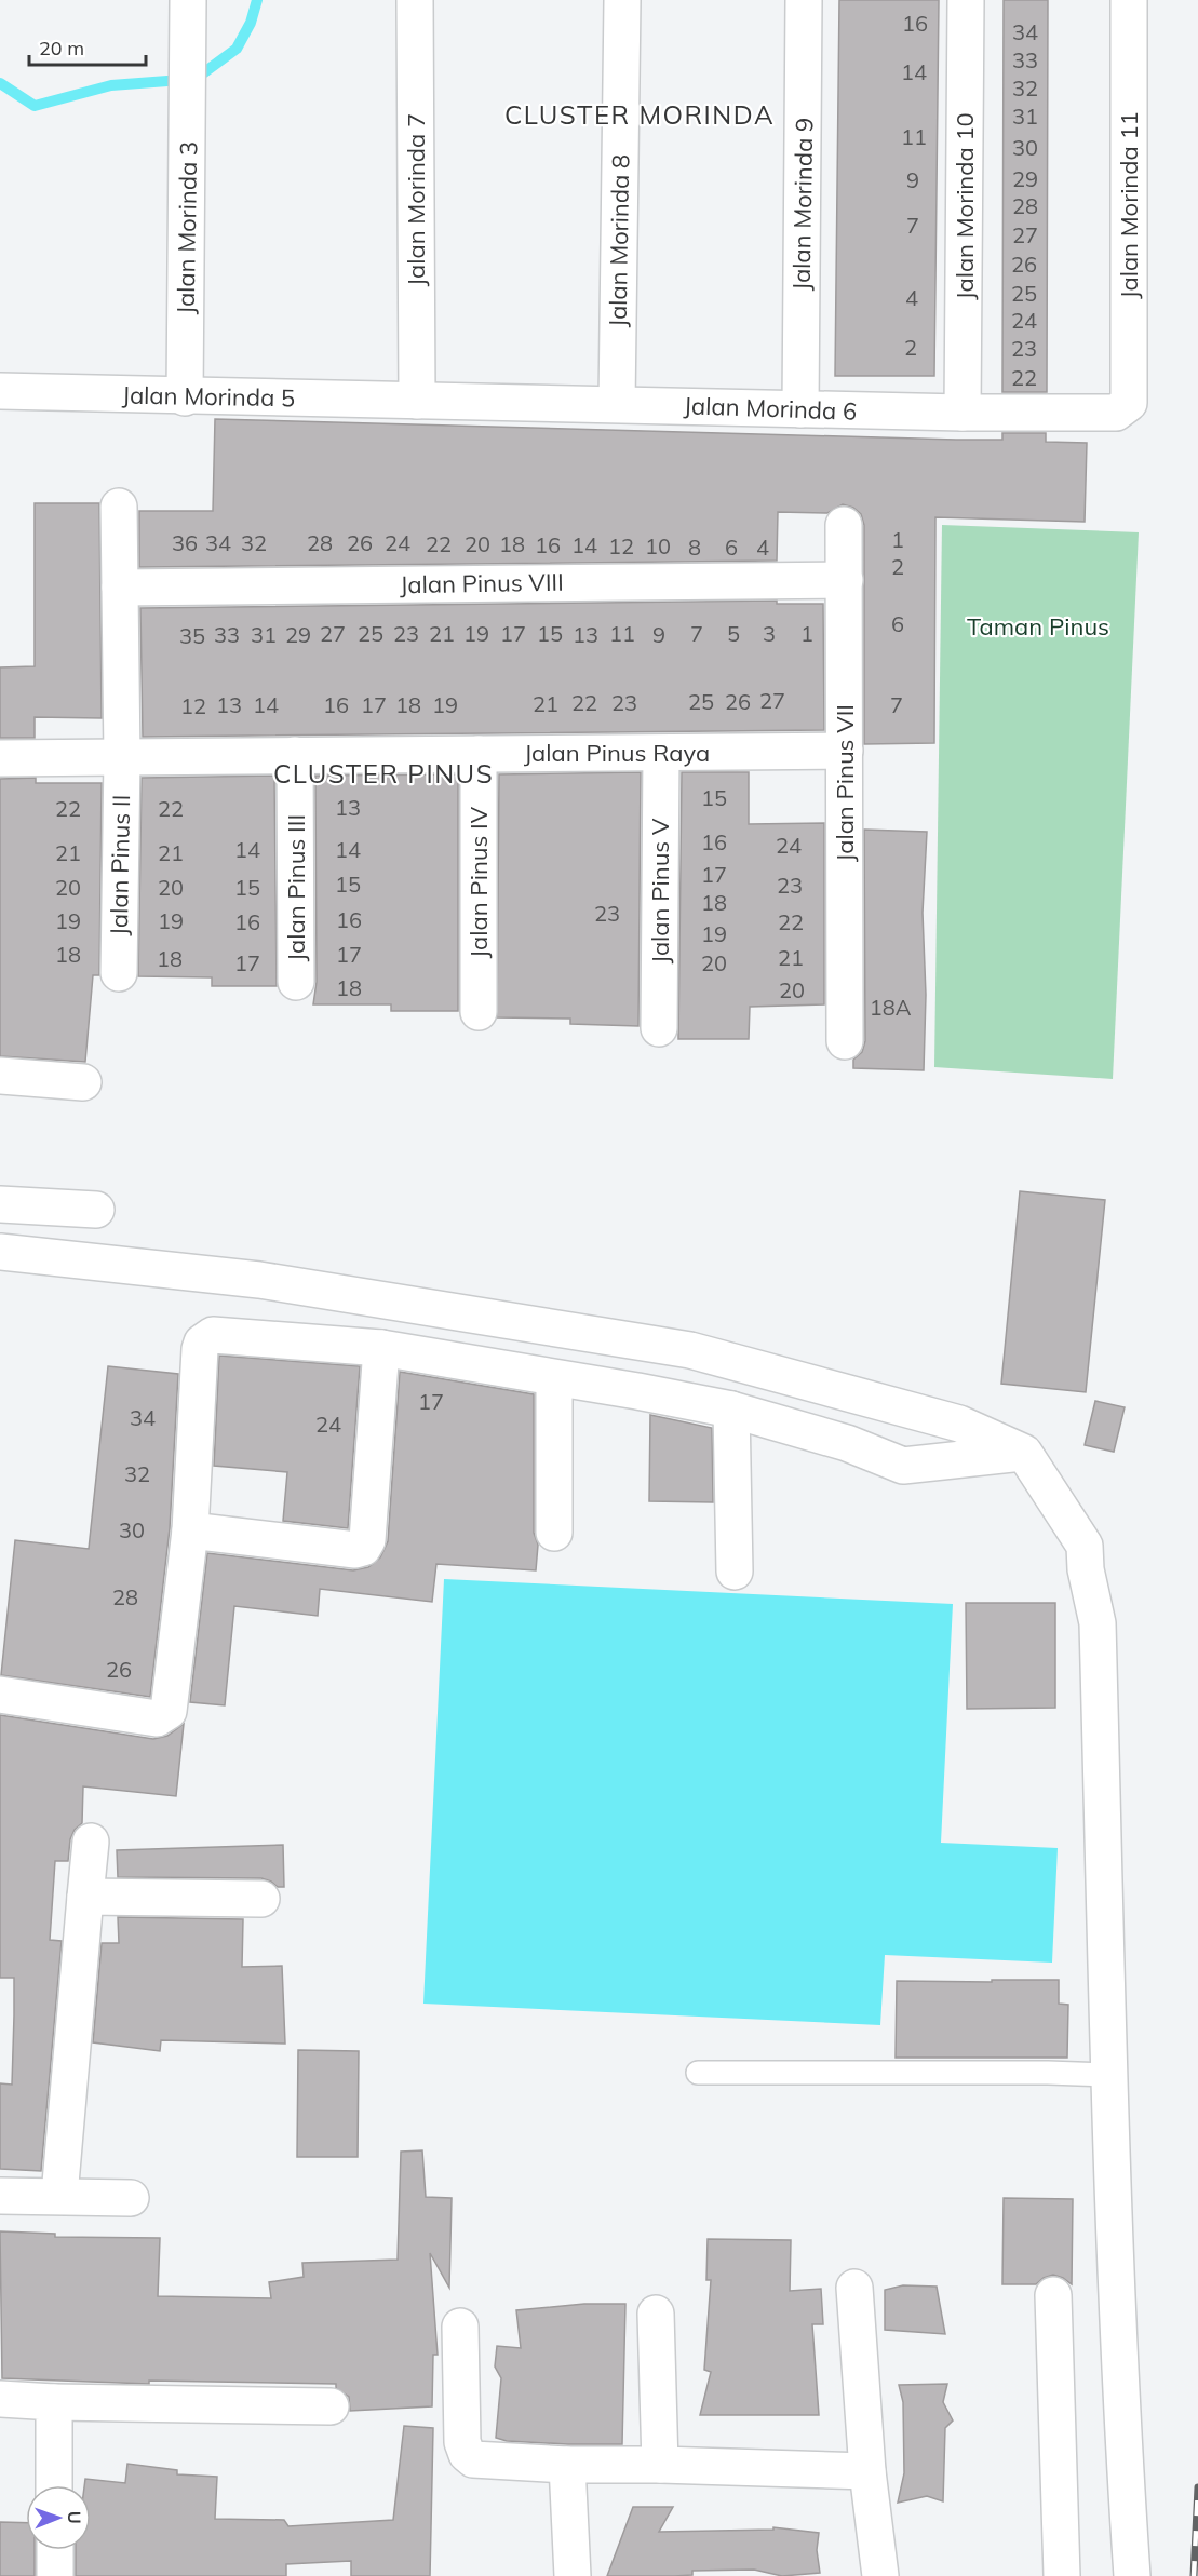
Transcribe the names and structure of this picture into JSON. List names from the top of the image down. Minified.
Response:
{"streets":{"street":["Jalan Morinda 7","Jalan Morinda 9","Jalan Morinda 11","Jalan Morinda 10","Jalan Morinda 3","Jalan Morinda 8","Jalan Morinda 5","Jalan Morinda 6","Jalan Pinus VIII","Jalan Pinus Raya","Jalan Pinus VII","Jalan Pinus II","Jalan Pinus IV","Jalan Pinus III","Jalan Pinus V"]},"crossings":[["Jalan Morinda 7","Jalan Morinda 5"],["Jalan Morinda 7","Jalan Morinda 6"],["Jalan Morinda 9","Jalan Morinda 6"],["Jalan Morinda 11","Jalan Morinda 6"],["Jalan Morinda 10","Jalan Morinda 6"],["Jalan Morinda 3","Jalan Morinda 5"],["Jalan Morinda 8","Jalan Morinda 6"],["Jalan Morinda 5","Jalan Morinda 6"],["Jalan Pinus VIII","Jalan Pinus VII"],["Jalan Pinus Raya","Jalan Pinus VII"],["Jalan Pinus Raya","Jalan Pinus II"],["Jalan Pinus Raya","Jalan Pinus IV"],["Jalan Pinus Raya","Jalan Pinus III"],["Jalan Pinus Raya","Jalan Pinus V"]],"districts":["CLUSTER MORINDA","CLUSTER PINUS"],"parks":["Taman Pinus"],"house_numbers":["16","34","33","14","32","31","11","30","29","9","28","7","27","26","25","4","24","2","23","22","1","36","34","32","28","26","24","22","20","18","16","14","12","10","8","6","4","2","6","27","25","23","21","19","17","15","11","7","5","3","1","33","31","29","13","9","35","27","25","26","22","23","21","13","14","16","17","18","19","7","12","15","13","22","22","16","24","14","14","21","21","17","15","23","20","20","15","18","23","16","19","19","16","22","19","18","17","21","18","17","20","18","20","18A","17","34","24","32","30","28","26"],"scale_bar":"20 m","north":"right"}
